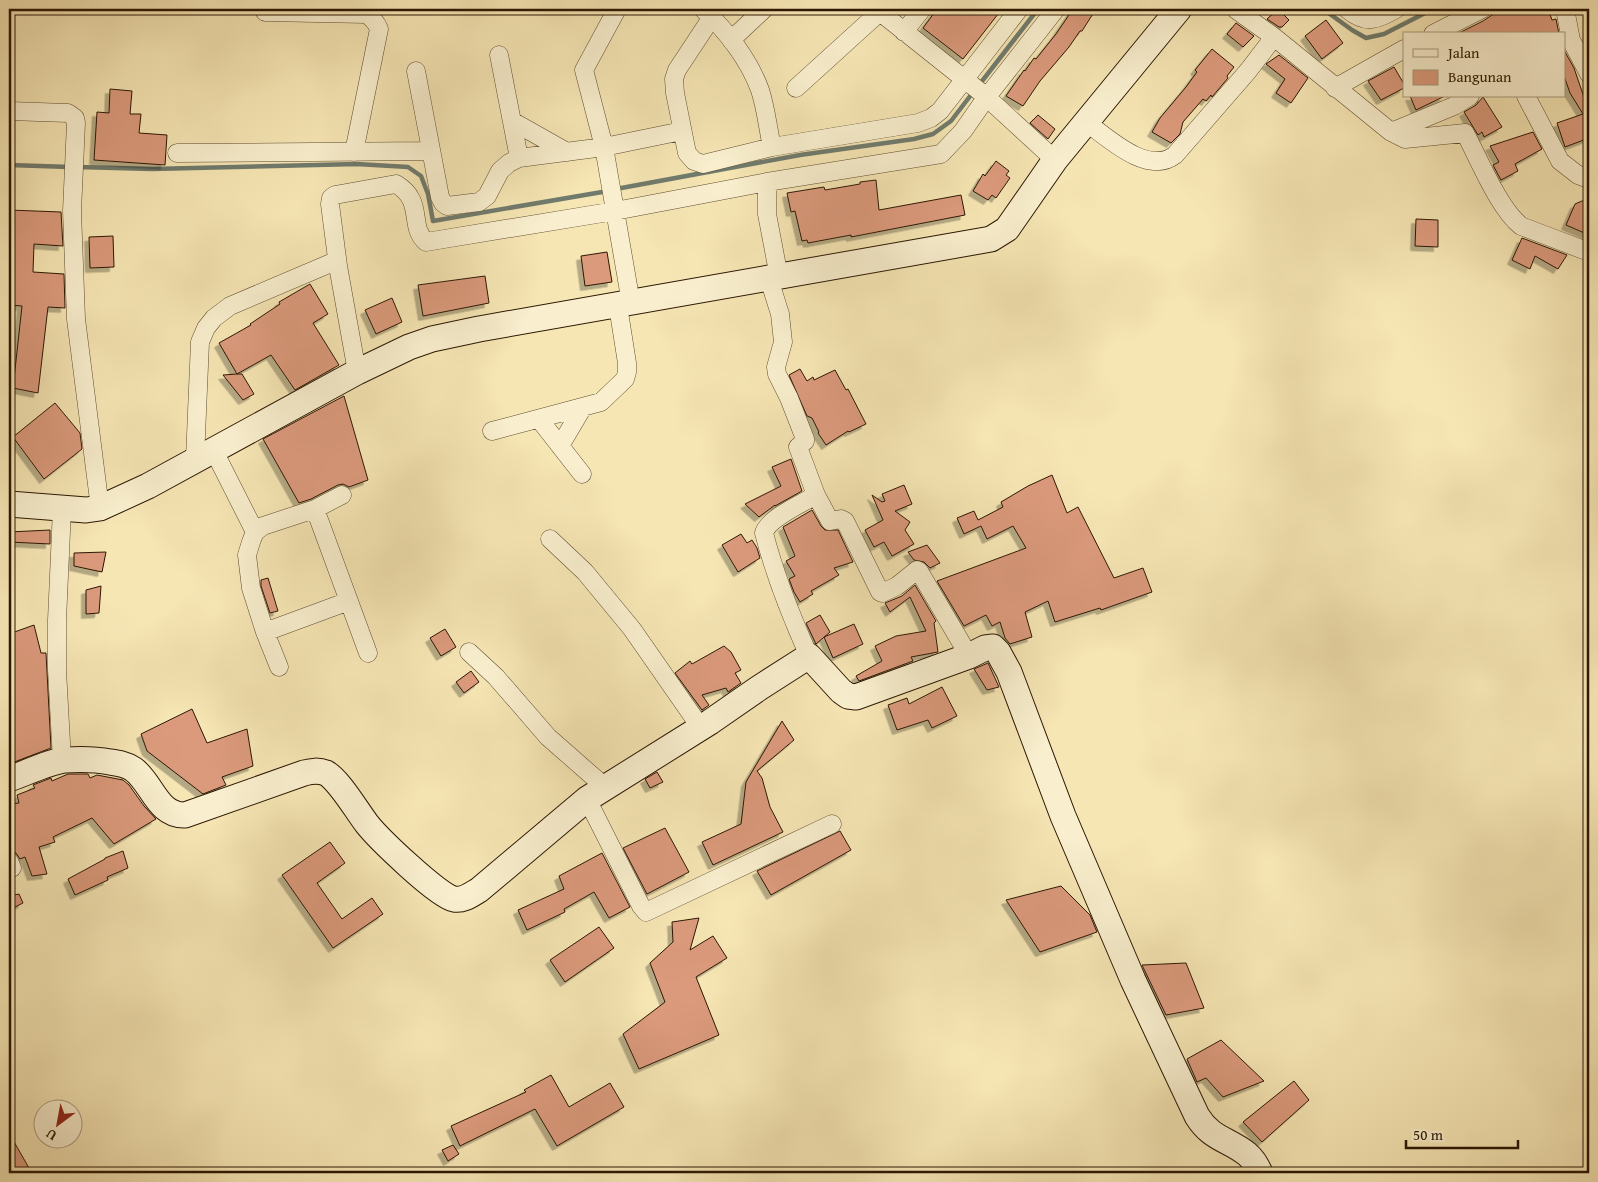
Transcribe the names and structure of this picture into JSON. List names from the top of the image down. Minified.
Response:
{"legend":["Jalan","Bangunan"],"scale_bar":"50 m","north":"bottom left"}
